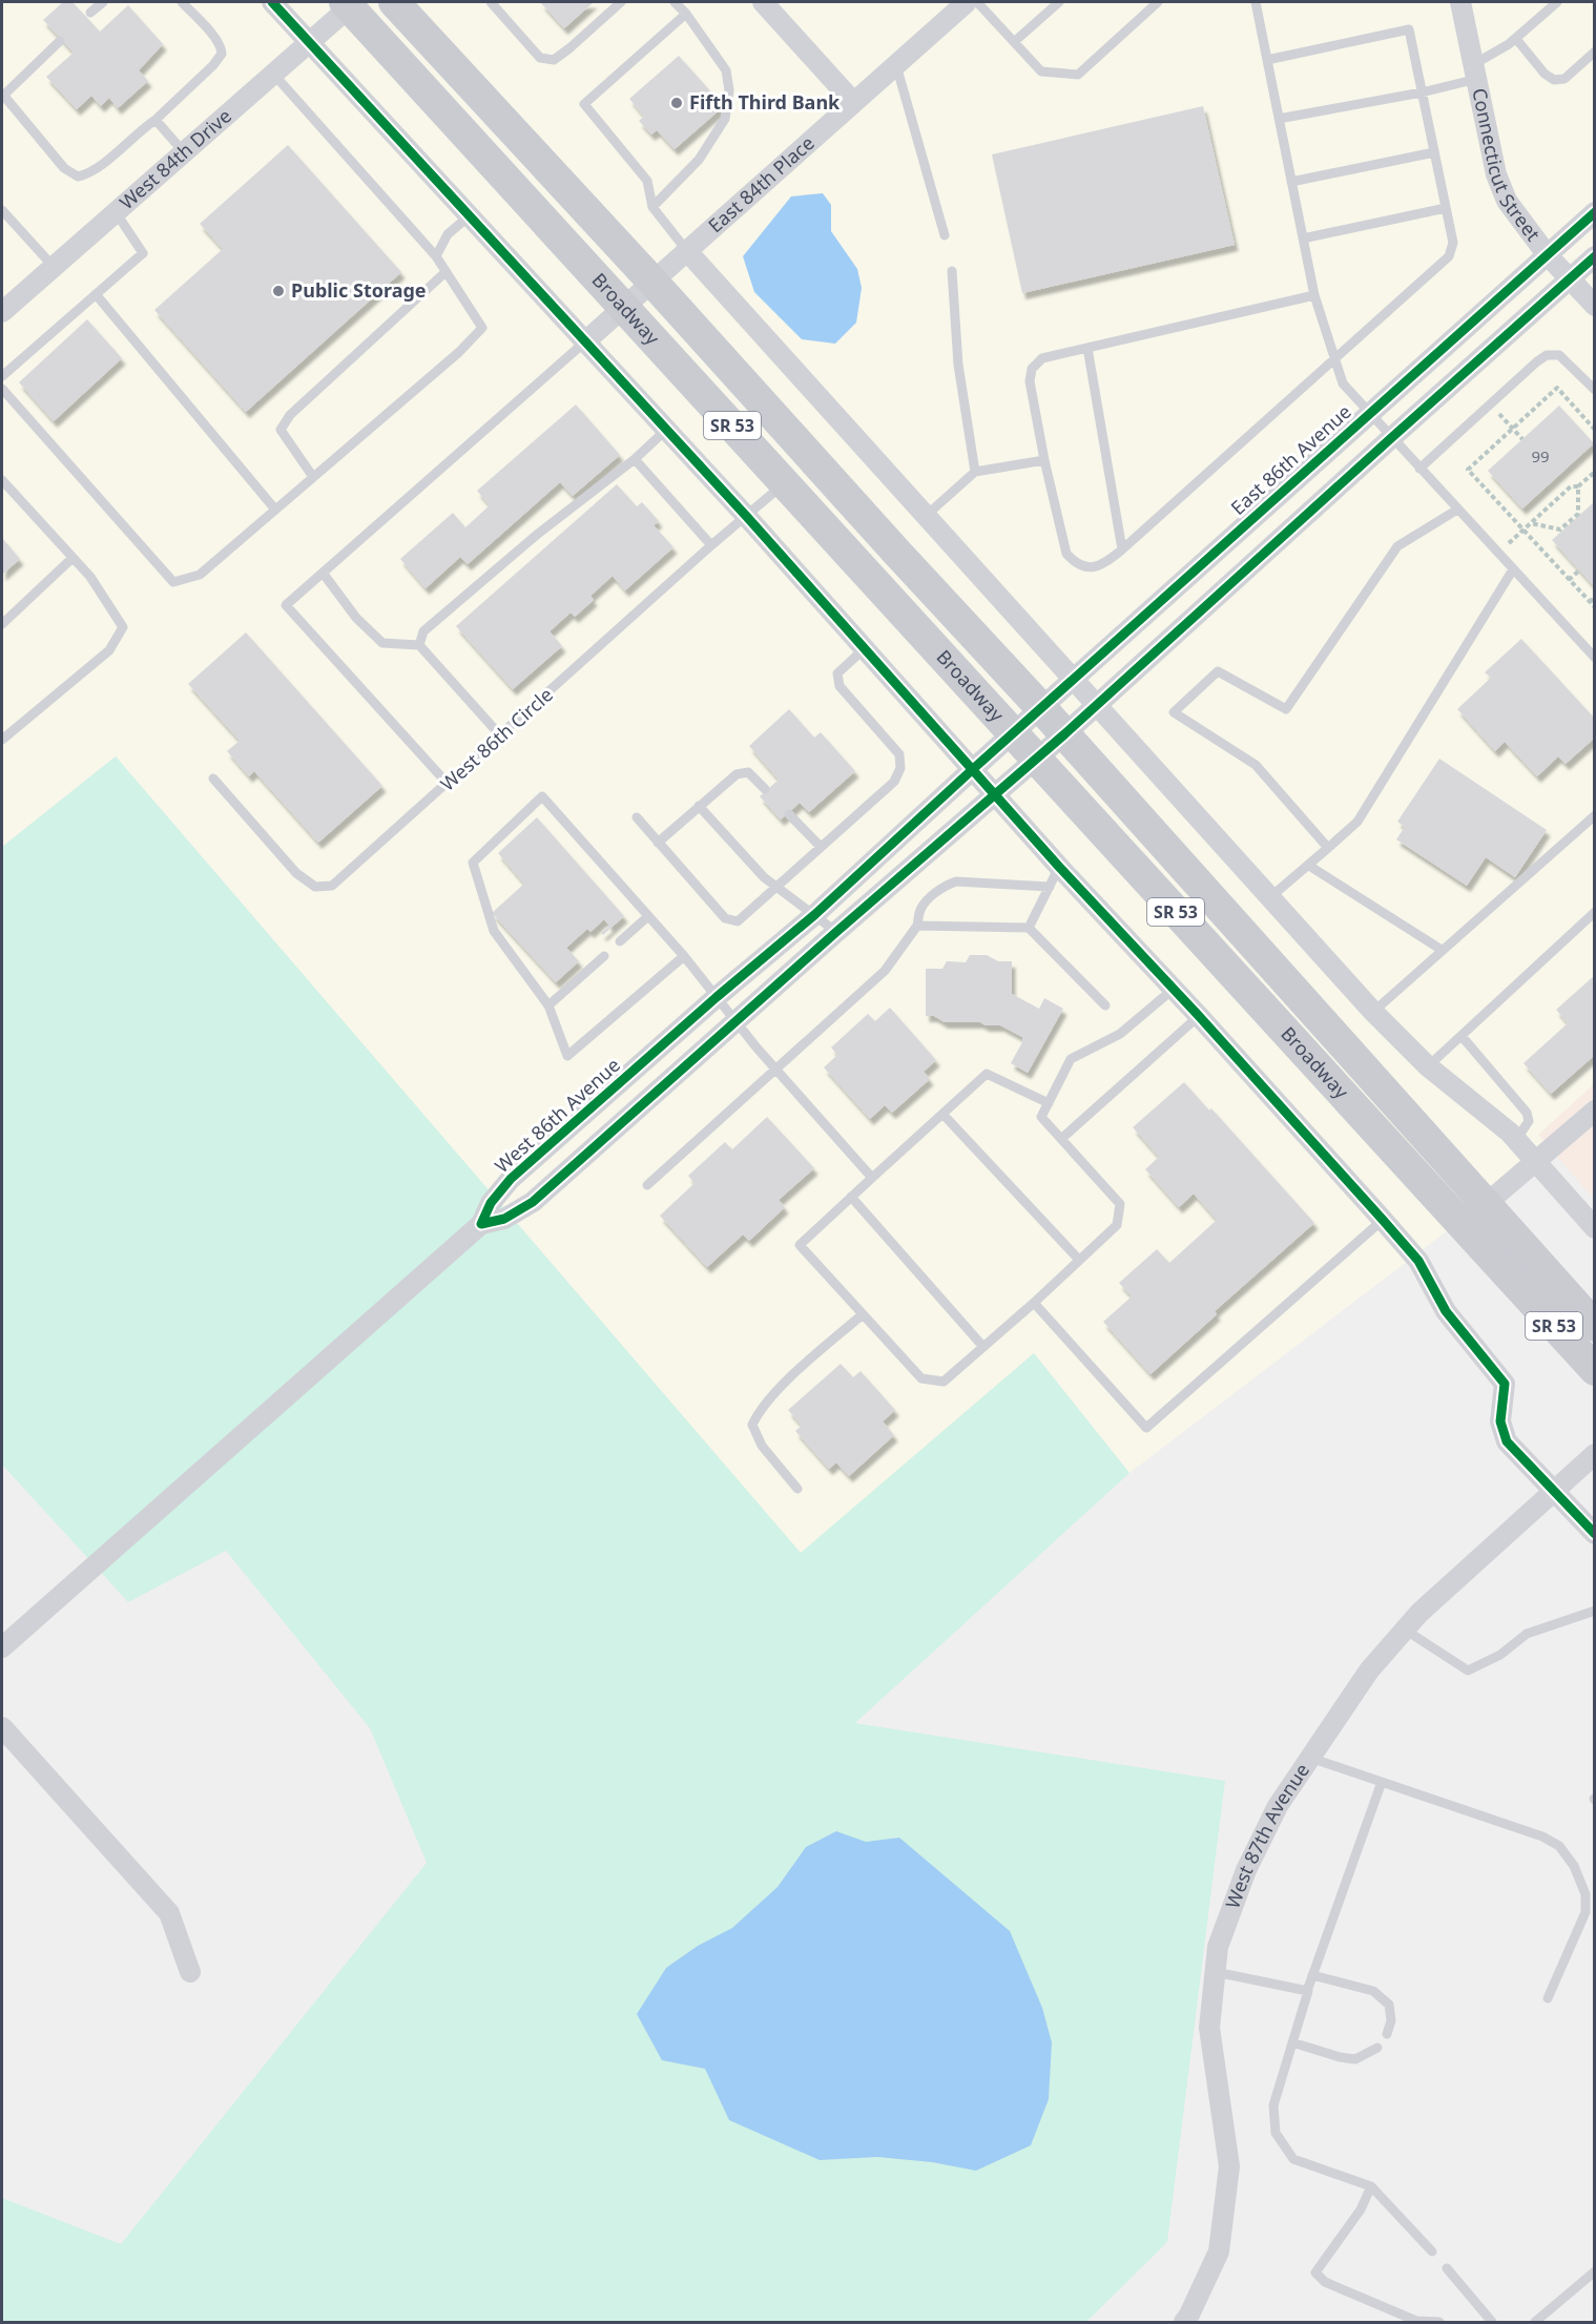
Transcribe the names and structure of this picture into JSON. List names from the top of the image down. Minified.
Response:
{"streets":{"main road":["Broadway","SR 53"],"street":["West 84th Drive","Connecticut Street","East 84th Place","East 86th Avenue","West 86th Avenue","West 87th Avenue"],"lane":["West 86th Circle"]},"crossings":[["West 84th Drive","Broadway"],["Connecticut Street","East 86th Avenue"],["East 84th Place","Broadway"],["Broadway","East 86th Avenue"],["Broadway","West 86th Circle"],["Broadway","West 86th Avenue"],["East 86th Avenue","West 86th Avenue"]],"places":["Fifth Third Bank","Public Storage"],"house_numbers":["99"]}
